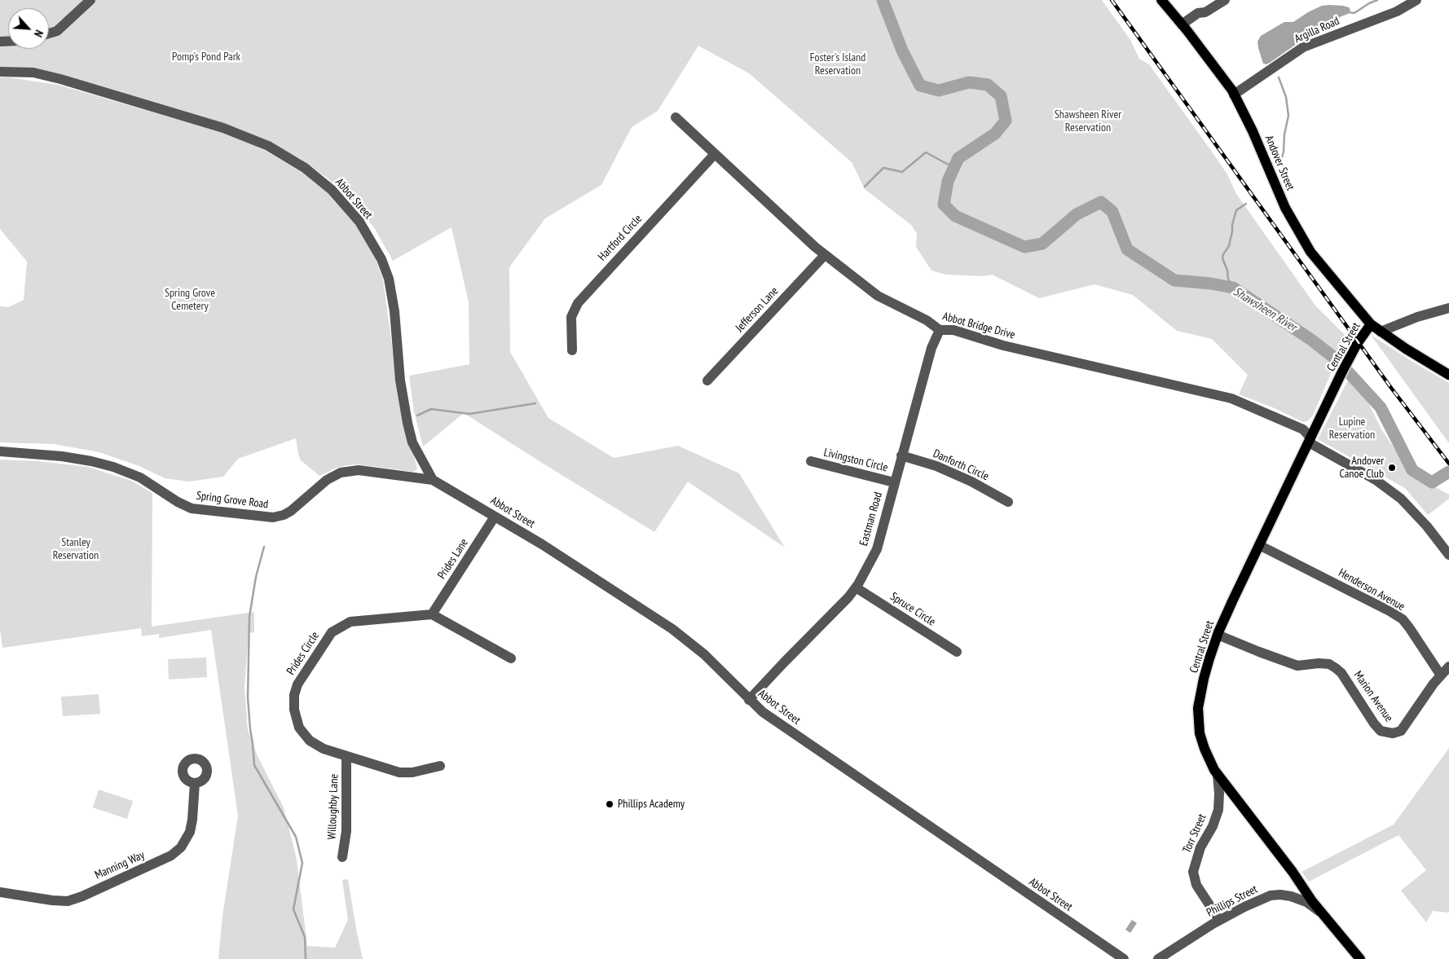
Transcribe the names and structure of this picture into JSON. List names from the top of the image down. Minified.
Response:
{"streets":{"main road":["Andover Street","Central Street"],"street":["Argilla Road","Abbot Street","Hartford Circle","Jefferson Lane","Abbot Bridge Drive","Livingston Circle","Danforth Circle","Spring Grove Road","Eastman Road","Prides Lane","Henderson Avenue","Spruce Circle","Prides Circle","Marion Avenue","Willoughby Lane","Torr Street","Manning Way","Phillips Street"]},"crossings":[["Argilla Road","Andover Street"],["Andover Street","Central Street"],["Abbot Street","Spring Grove Road"],["Abbot Street","Eastman Road"],["Abbot Street","Prides Lane"],["Hartford Circle","Abbot Bridge Drive"],["Jefferson Lane","Abbot Bridge Drive"],["Abbot Bridge Drive","Central Street"],["Abbot Bridge Drive","Eastman Road"],["Central Street","Henderson Avenue"],["Central Street","Marion Avenue"],["Central Street","Torr Street"],["Central Street","Phillips Street"],["Livingston Circle","Eastman Road"],["Danforth Circle","Eastman Road"],["Eastman Road","Spruce Circle"],["Prides Lane","Prides Circle"],["Henderson Avenue","Marion Avenue"],["Prides Circle","Willoughby Lane"],["Torr Street","Phillips Street"]],"water":["Shawsheen River"],"parks":["Pomp's Pond Park","Foster's Island Reservation","Shawsheen River Reservation","Spring Grove Cemetery","Lupine Reservation","Stanley Reservation"],"places":["Andover Canoe Club","Phillips Academy"],"north":"bottom right"}
